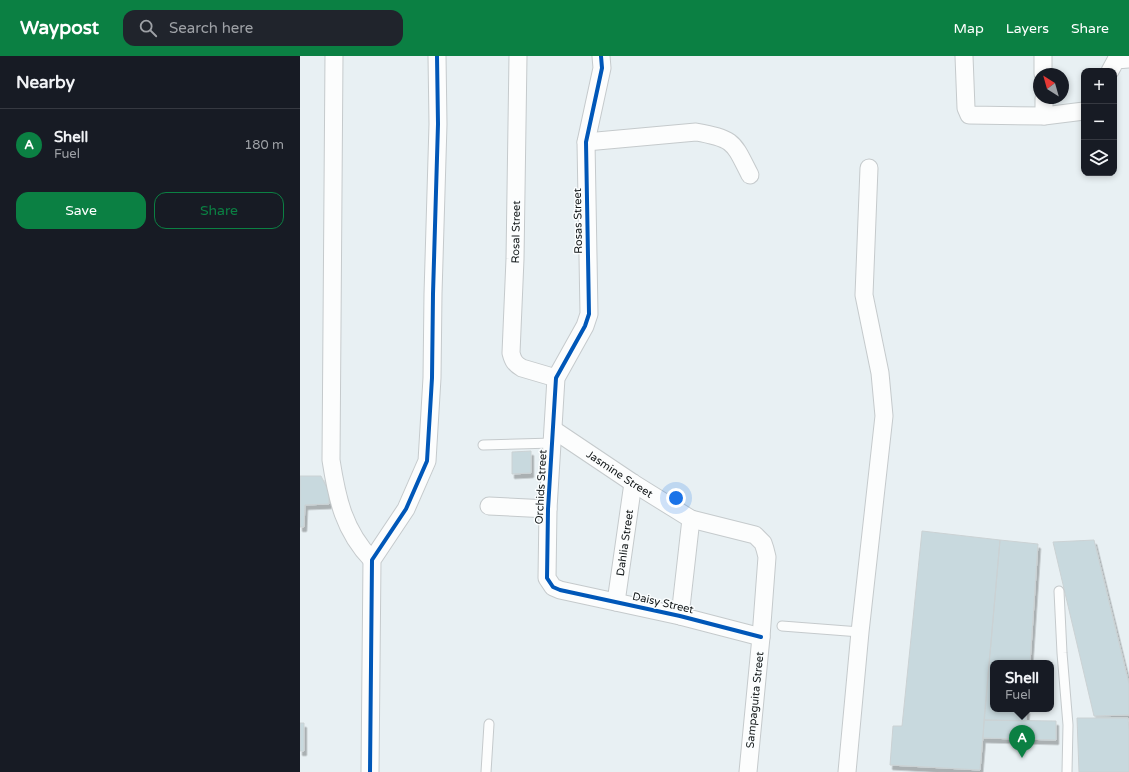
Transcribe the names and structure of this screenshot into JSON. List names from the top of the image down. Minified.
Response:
{"streets":{"street":["Rosas Street","Rosal Street","Jasmine Street","Orchids Street","Dahlia Street","Daisy Street","Sampaguita Street"]},"crossings":[["Rosas Street","Rosal Street"],["Rosas Street","Orchids Street"],["Rosal Street","Orchids Street"],["Jasmine Street","Orchids Street"],["Jasmine Street","Dahlia Street"],["Jasmine Street","Sampaguita Street"],["Orchids Street","Daisy Street"],["Dahlia Street","Daisy Street"],["Daisy Street","Sampaguita Street"]],"north":"top left","page":{"header":"Waypost","search":"Search here","nav":["Map","Layers","Share"],"heading":"Nearby","map_buttons":["+","−"],"list":[{"mark":"A","name":"Shell","note":"Fuel","value":"180 m"}],"buttons":["Save","Share"],"popup":["Shell","Fuel"],"pins":"A"}}
